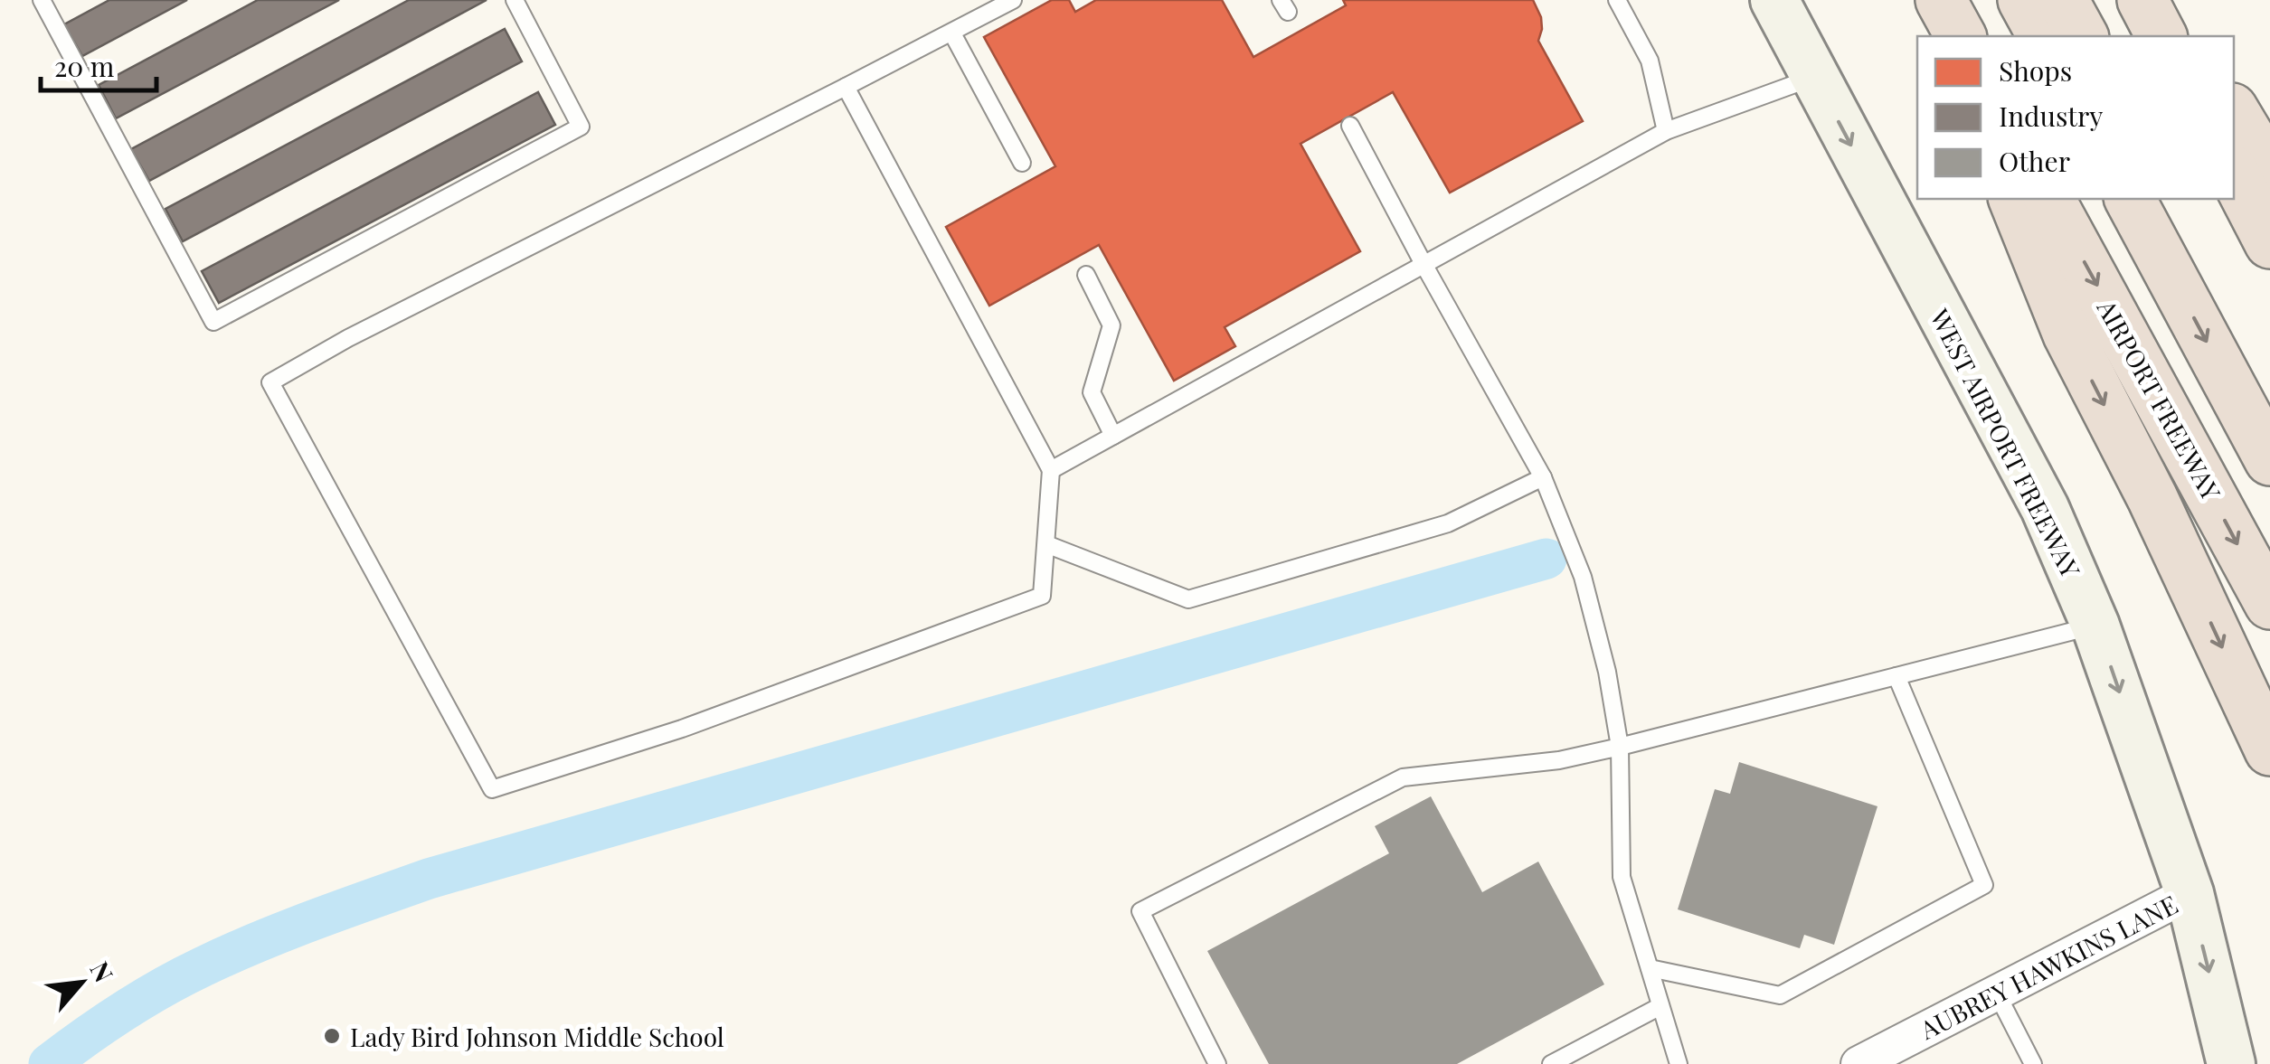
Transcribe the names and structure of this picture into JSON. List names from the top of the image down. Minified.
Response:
{"streets":{"highway":["AIRPORT FREEWAY"],"main road":["WEST AIRPORT FREEWAY"],"street":["AUBREY HAWKINS LANE"]},"crossings":[["WEST AIRPORT FREEWAY","AUBREY HAWKINS LANE"]],"one_way":["WEST AIRPORT FREEWAY"],"places":["Lady Bird Johnson Middle School"],"legend":["Shops","Industry","Other"],"scale_bar":"20 m","north":"top right"}
